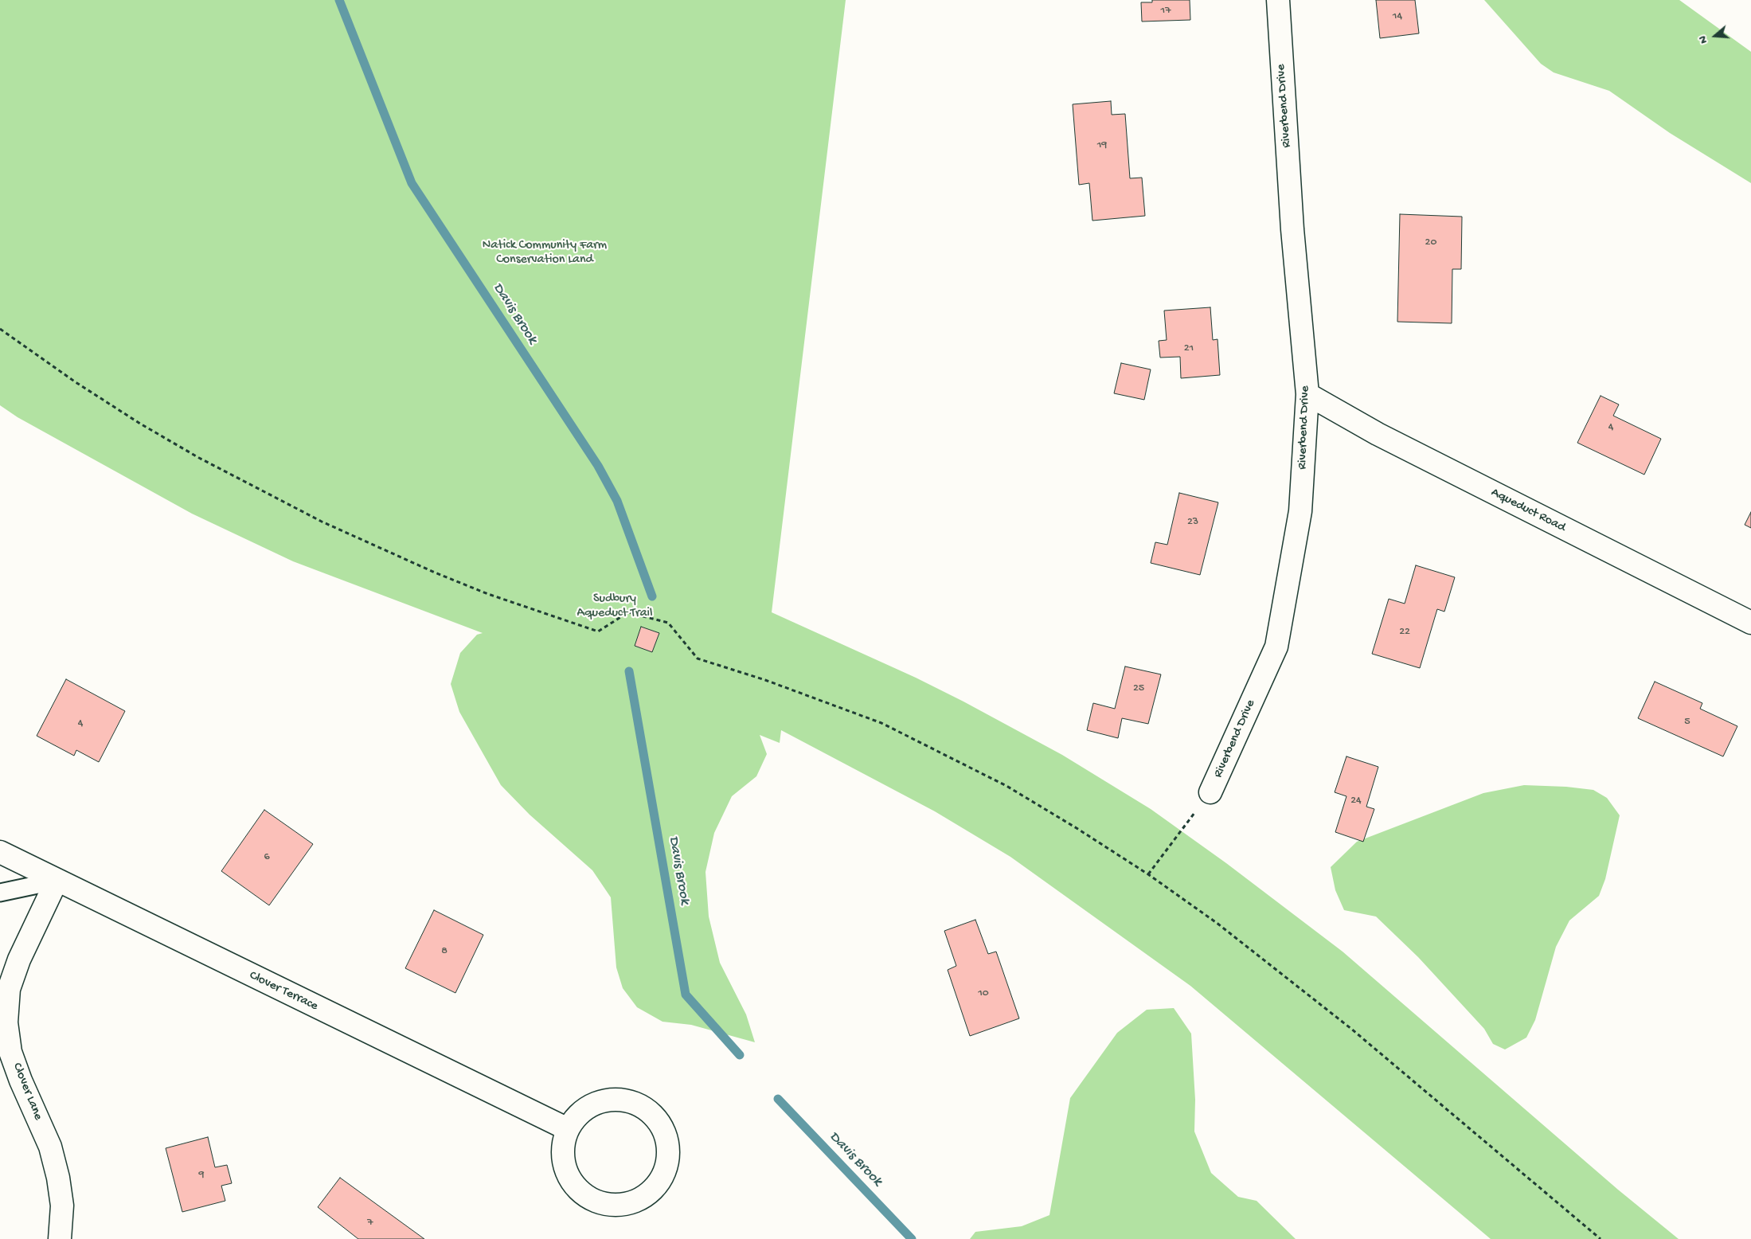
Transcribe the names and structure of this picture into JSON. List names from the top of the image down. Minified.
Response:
{"streets":{"street":["Riverbend Drive","Aqueduct Road","Clover Terrace","Clover Lane"]},"crossings":[["Riverbend Drive","Aqueduct Road"],["Clover Terrace","Clover Lane"]],"water":["Davis Brook"],"parks":["Natick Community Farm Conservation Land","Sudbury Aqueduct Trail"],"house_numbers":["17","14","19","20","21","4","23","22","25","5","4","24","6","8","10","9","7"],"north":"left"}
